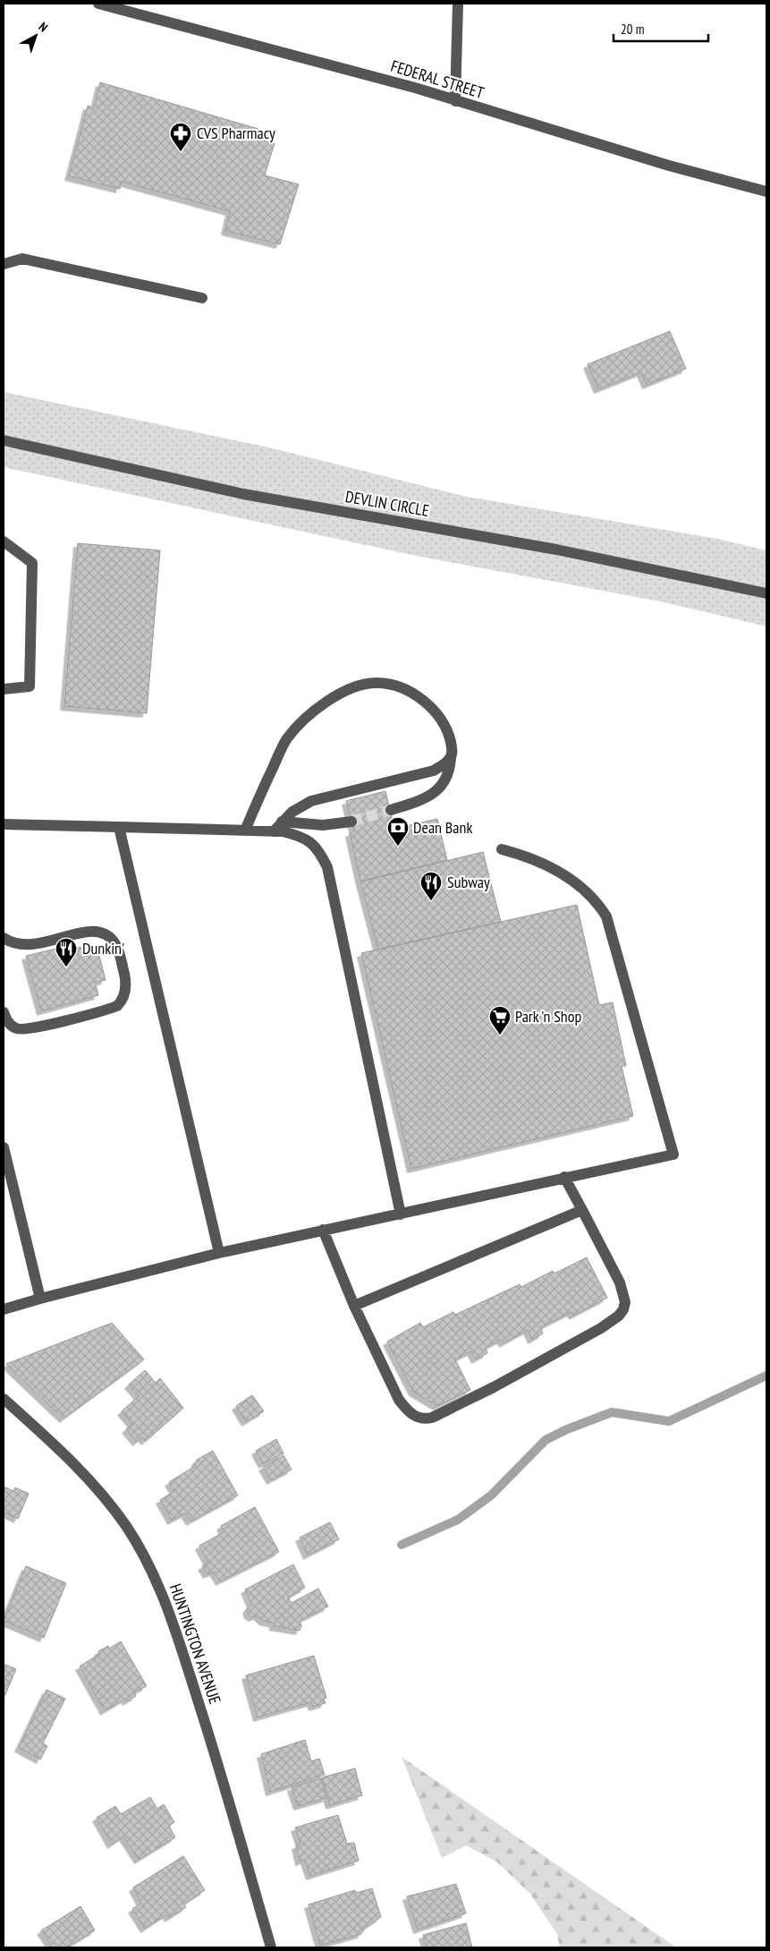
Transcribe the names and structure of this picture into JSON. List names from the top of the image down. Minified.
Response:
{"streets":{"street":["FEDERAL STREET","DEVLIN CIRCLE","HUNTINGTON AVENUE"]},"places":{"pharmacy":["CVS Pharmacy"],"bank":["Dean Bank"],"restaurant":["Subway","Dunkin'"],"supermarket":["Park 'n Shop"]},"scale_bar":"20 m","north":"top right"}
